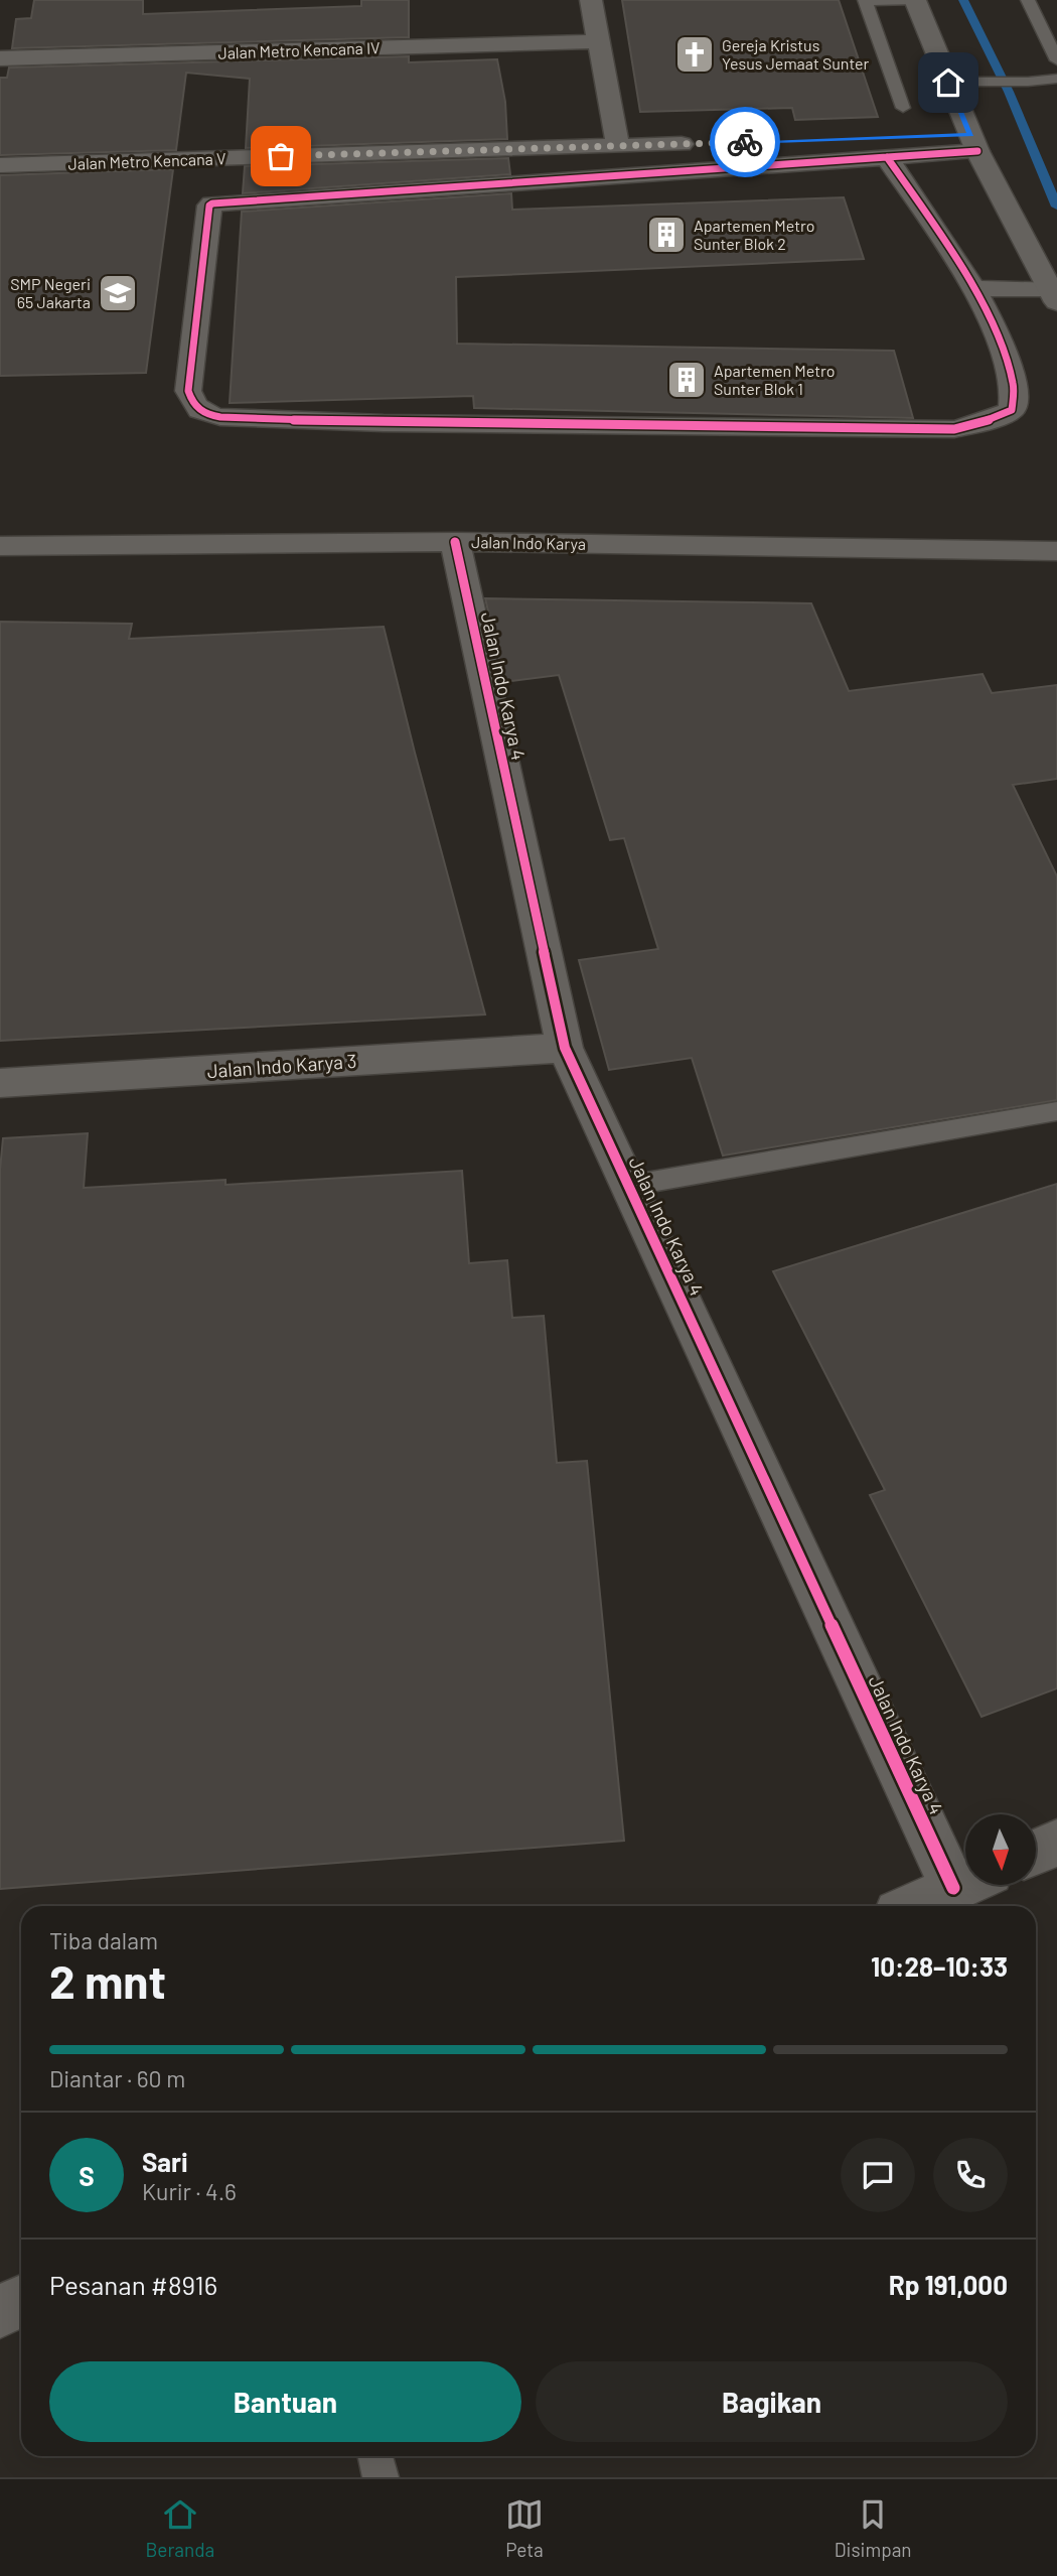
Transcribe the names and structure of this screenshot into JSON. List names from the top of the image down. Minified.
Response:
{"streets":{"street":["Jalan Metro Kencana IV","Jalan Metro Kencana V","Jalan Indo Karya","Jalan Indo Karya 4","Jalan Indo Karya 3"]},"crossings":[["Jalan Indo Karya","Jalan Indo Karya 4"],["Jalan Indo Karya 4","Jalan Indo Karya 3"]],"places":{"church":["Gereja Kristus Yesus Jemaat Sunter"],"building":["Apartemen Metro Sunter Blok 2","Apartemen Metro Sunter Blok 1"],"school or university":["SMP Negeri 65 Jakarta"]},"north":"bottom","page":{"heading":["2 mnt","Tiba dalam","10:28–10:33"],"panel":["Sari","Kurir · 4.6","Pesanan #8916","Rp 191,000"],"bar":"Diantar · 60 m","round":"S","buttons":["Bantuan","Bagikan"],"tabs":["Beranda","Peta","Disimpan"]}}
